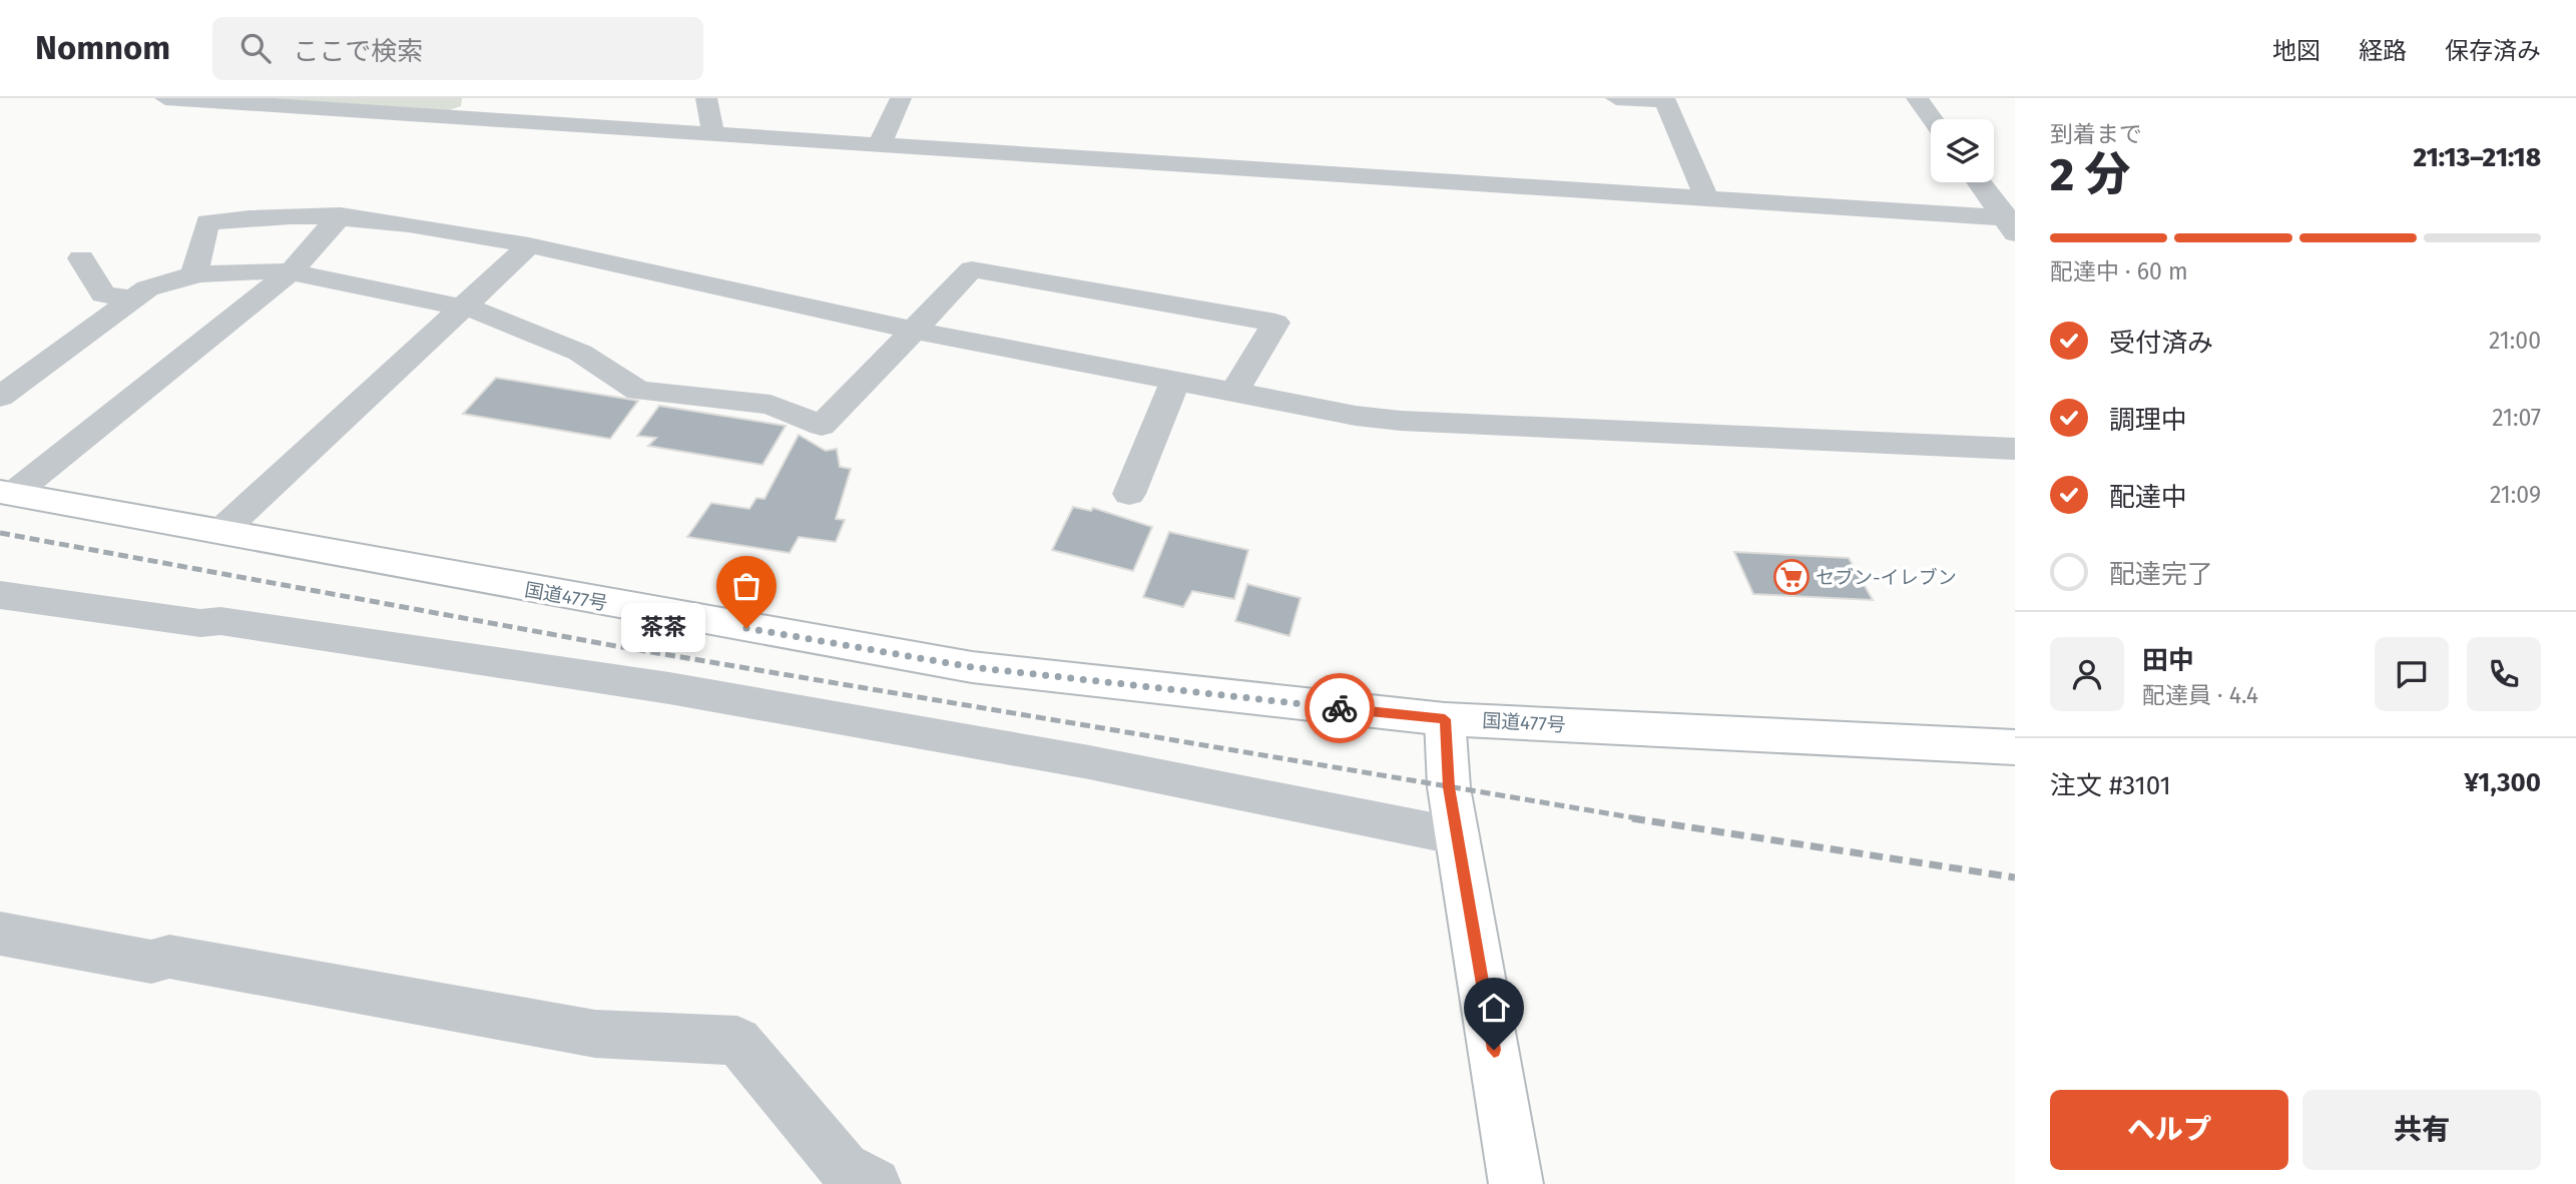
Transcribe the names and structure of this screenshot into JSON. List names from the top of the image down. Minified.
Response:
{"streets":{"main road":["国道477号"]},"places":{"supermarket":["セブン-イレブン"],"other":["茶茶"]},"page":{"header":"Nomnom","search":"ここで検索","nav":["地図","経路","保存済み"],"heading":["2 分","到着まで","21:13–21:18"],"panel":["田中","配達員 · 4.4","注文 #3101","¥1,300"],"bar":"配達中 · 60 m","list":[["受付済み","21:00"],["調理中","21:07"],["配達中","21:09"],"配達完了"],"bubble":"茶茶","buttons":["ヘルプ","共有"]}}
